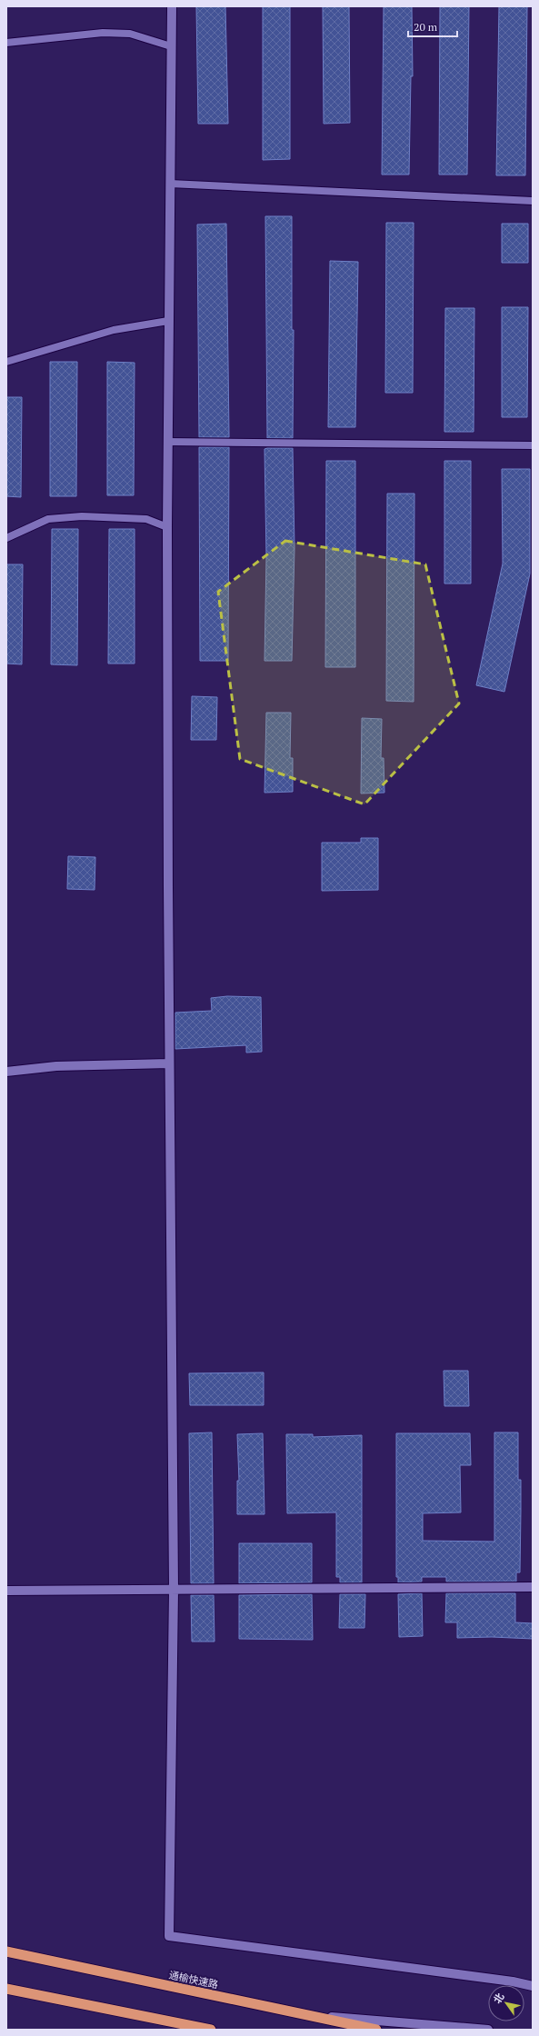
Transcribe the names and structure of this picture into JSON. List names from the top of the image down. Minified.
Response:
{"streets":{"highway":["通榆快速路"]},"scale_bar":"20 m","north":"top left"}
